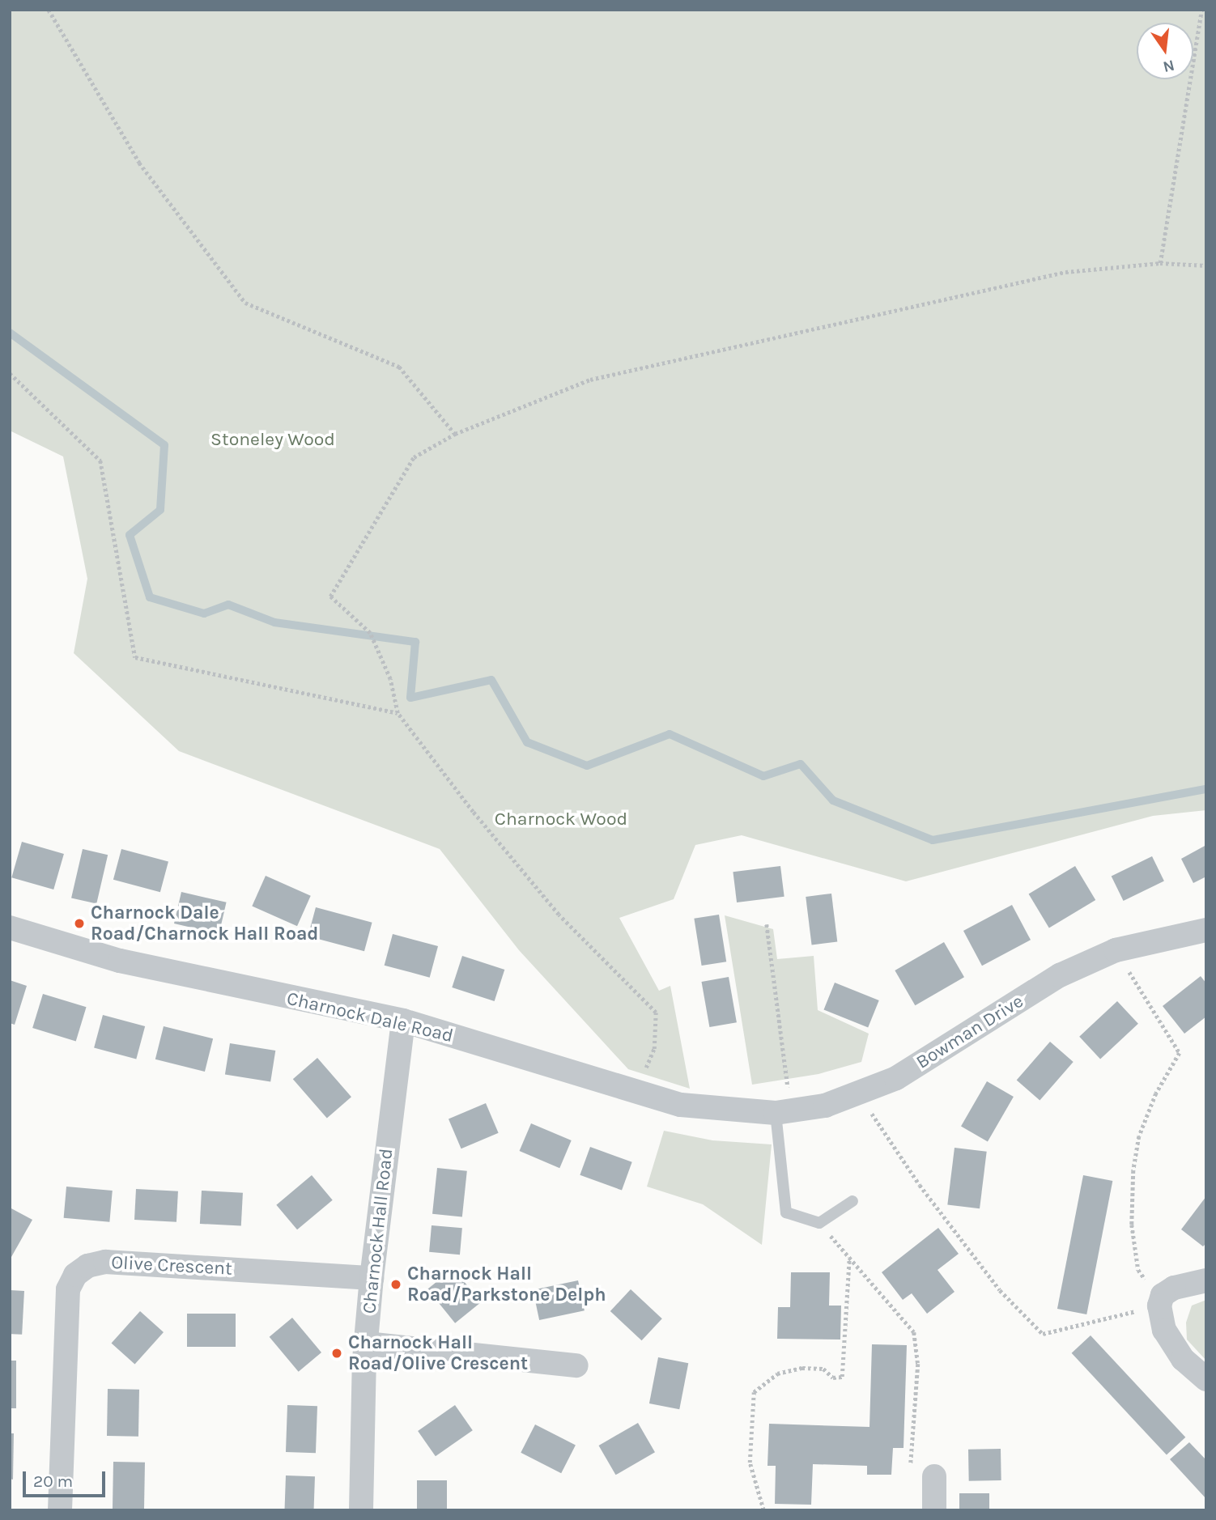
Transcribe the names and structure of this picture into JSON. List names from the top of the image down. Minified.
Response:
{"streets":{"street":["Charnock Dale Road","Bowman Drive","Charnock Hall Road","Olive Crescent"]},"crossings":[["Charnock Dale Road","Bowman Drive"],["Charnock Dale Road","Charnock Hall Road"],["Charnock Hall Road","Olive Crescent"]],"parks":["Stoneley Wood","Charnock Wood"],"places":["Charnock Dale Road/Charnock Hall Road","Charnock Hall Road/Parkstone Delph","Charnock Hall Road/Olive Crescent"],"scale_bar":"20 m","north":"bottom"}
